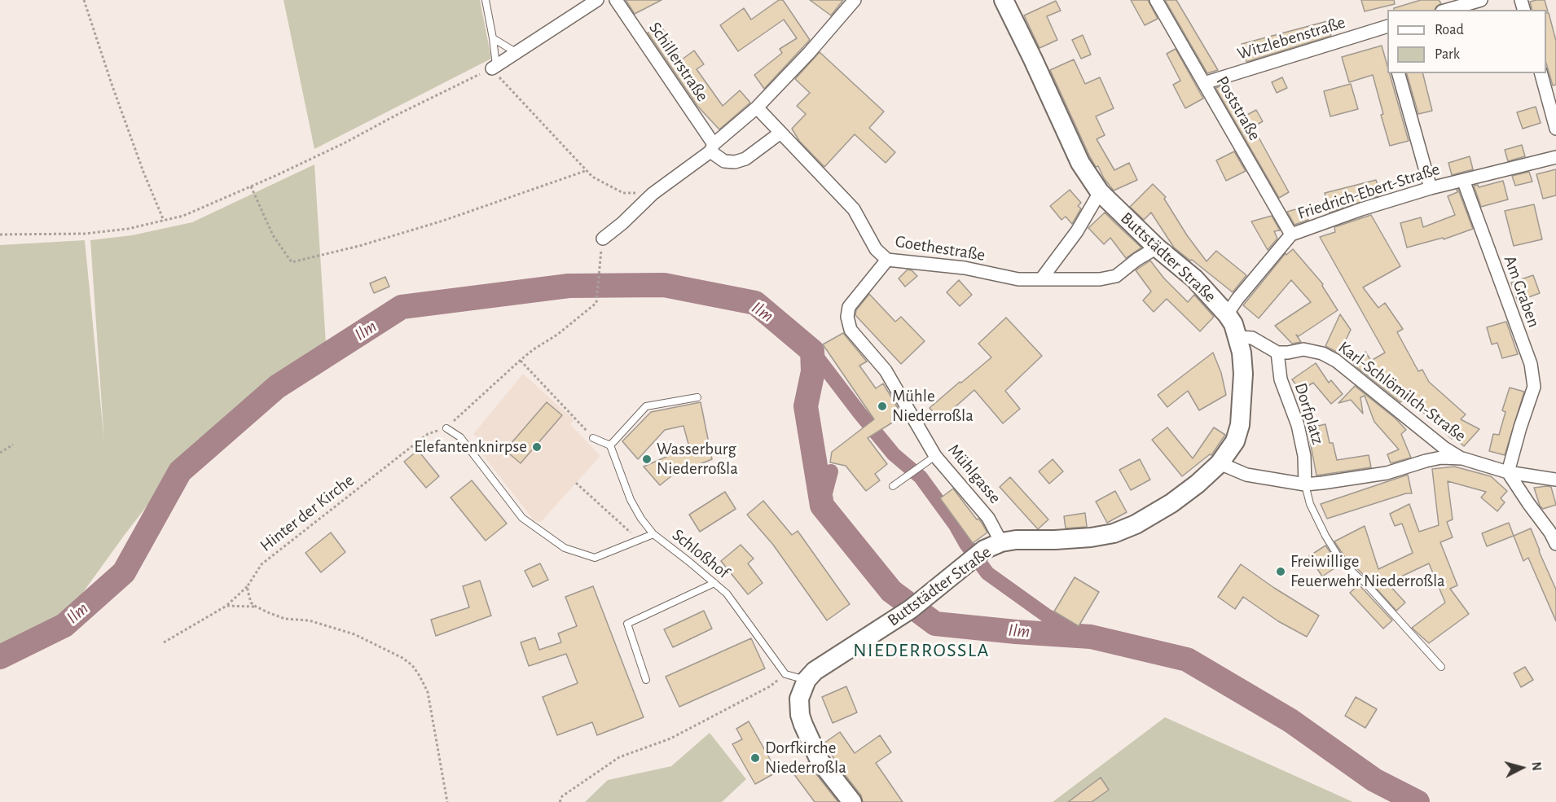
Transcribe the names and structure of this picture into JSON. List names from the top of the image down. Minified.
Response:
{"streets":{"main road":["Buttstädter Straße"],"street":["Witzlebenstraße","Schillerstraße","Poststraße","Friedrich-Ebert-Straße","Goethestraße","Am Graben","Karl-Schlömilch-Straße","Dorfplatz","Mühlgasse"],"lane":["Schloßhof"],"path":["Hinter der Kirche"]},"crossings":[["Witzlebenstraße","Poststraße"],["Poststraße","Friedrich-Ebert-Straße"],["Friedrich-Ebert-Straße","Buttstädter Straße"],["Friedrich-Ebert-Straße","Am Graben"],["Goethestraße","Buttstädter Straße"],["Goethestraße","Mühlgasse"],["Buttstädter Straße","Mühlgasse"],["Karl-Schlömilch-Straße","Dorfplatz"],["Hinter der Kirche","Schloßhof"]],"districts":["NIEDERROSSLA"],"water":["Ilm"],"places":["Mühle Niederroßla","Elefantenknirpse","Wasserburg Niederroßla","Freiwillige Feuerwehr Niederroßla","Dorfkirche Niederroßla"],"legend":["Road","Park"],"north":"right"}
